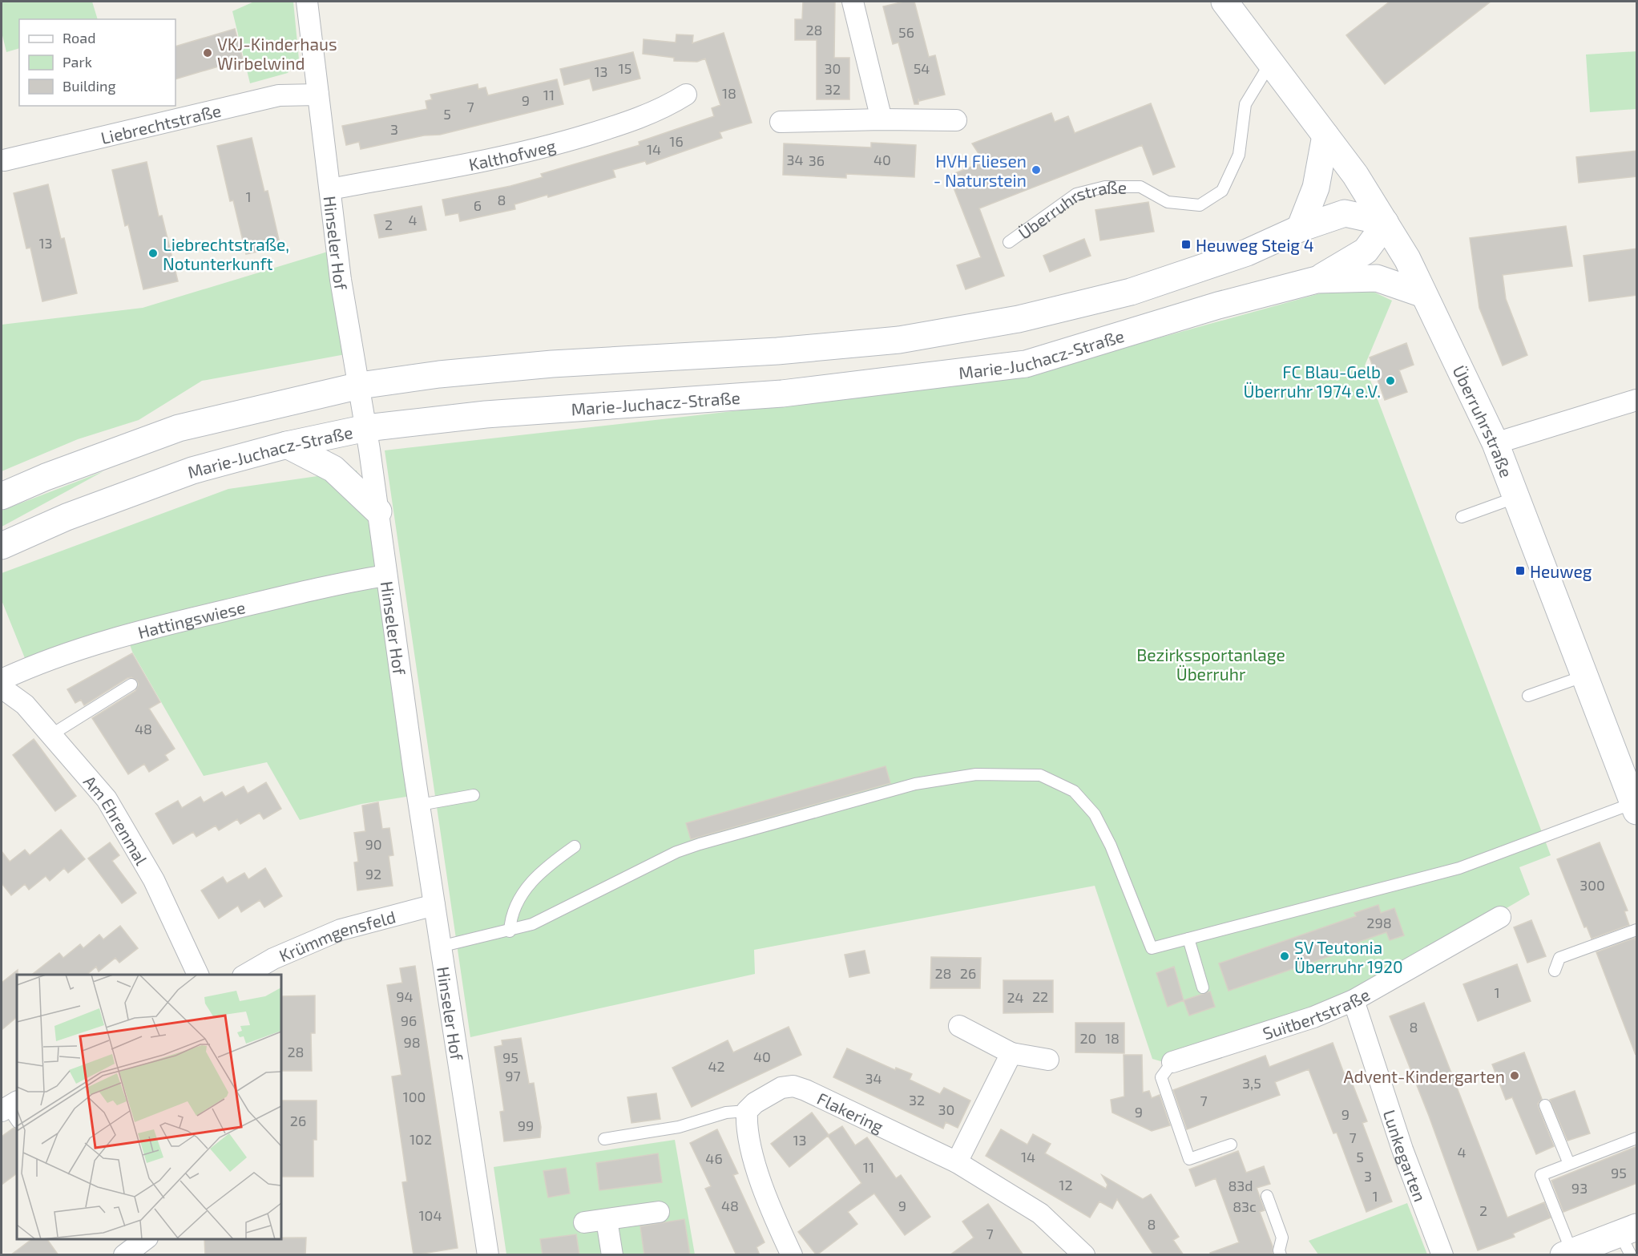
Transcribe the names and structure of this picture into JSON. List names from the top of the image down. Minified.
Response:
{"streets":{"main road":["Überruhrstraße","Marie-Juchacz-Straße"],"street":["Liebrechtstraße","Kalthofweg","Hinseler Hof","Hattingswiese","Am Ehrenmal","Krümmgensfeld","Suitbertstraße","Flakering","Lunkegarten"]},"crossings":[["Liebrechtstraße","Hinseler Hof"],["Kalthofweg","Hinseler Hof"],["Überruhrstraße","Marie-Juchacz-Straße"],["Hinseler Hof","Marie-Juchacz-Straße"],["Hinseler Hof","Hattingswiese"],["Hinseler Hof","Krümmgensfeld"],["Suitbertstraße","Lunkegarten"]],"parks":["Bezirkssportanlage Überruhr"],"places":{"other":["VKJ-Kinderhaus Wirbelwind","HVH Fliesen - Naturstein","Liebrechtstraße, Notunterkunft","FC Blau-Gelb Überruhr 1974 e.V.","SV Teutonia Überruhr 1920","Advent-Kindergarten"],"transit":["Heuweg Steig 4","Heuweg"]},"house_numbers":["28","56","15","30","54","13","32","18","11","9","7","5","3","16","14","34","40","36","1","8","6","4","2","13","48","90","92","300","298","28","26","1","94","22","24","96","8","20","18","98","28","40","95","42","97","34","3,5","100","32","7","30","9","9","26","99","7","102","13","4","14","5","46","11","95","3","12","83d","93","1","48","9","83c","2","104","8","7"],"legend":["Road","Park","Building"]}
